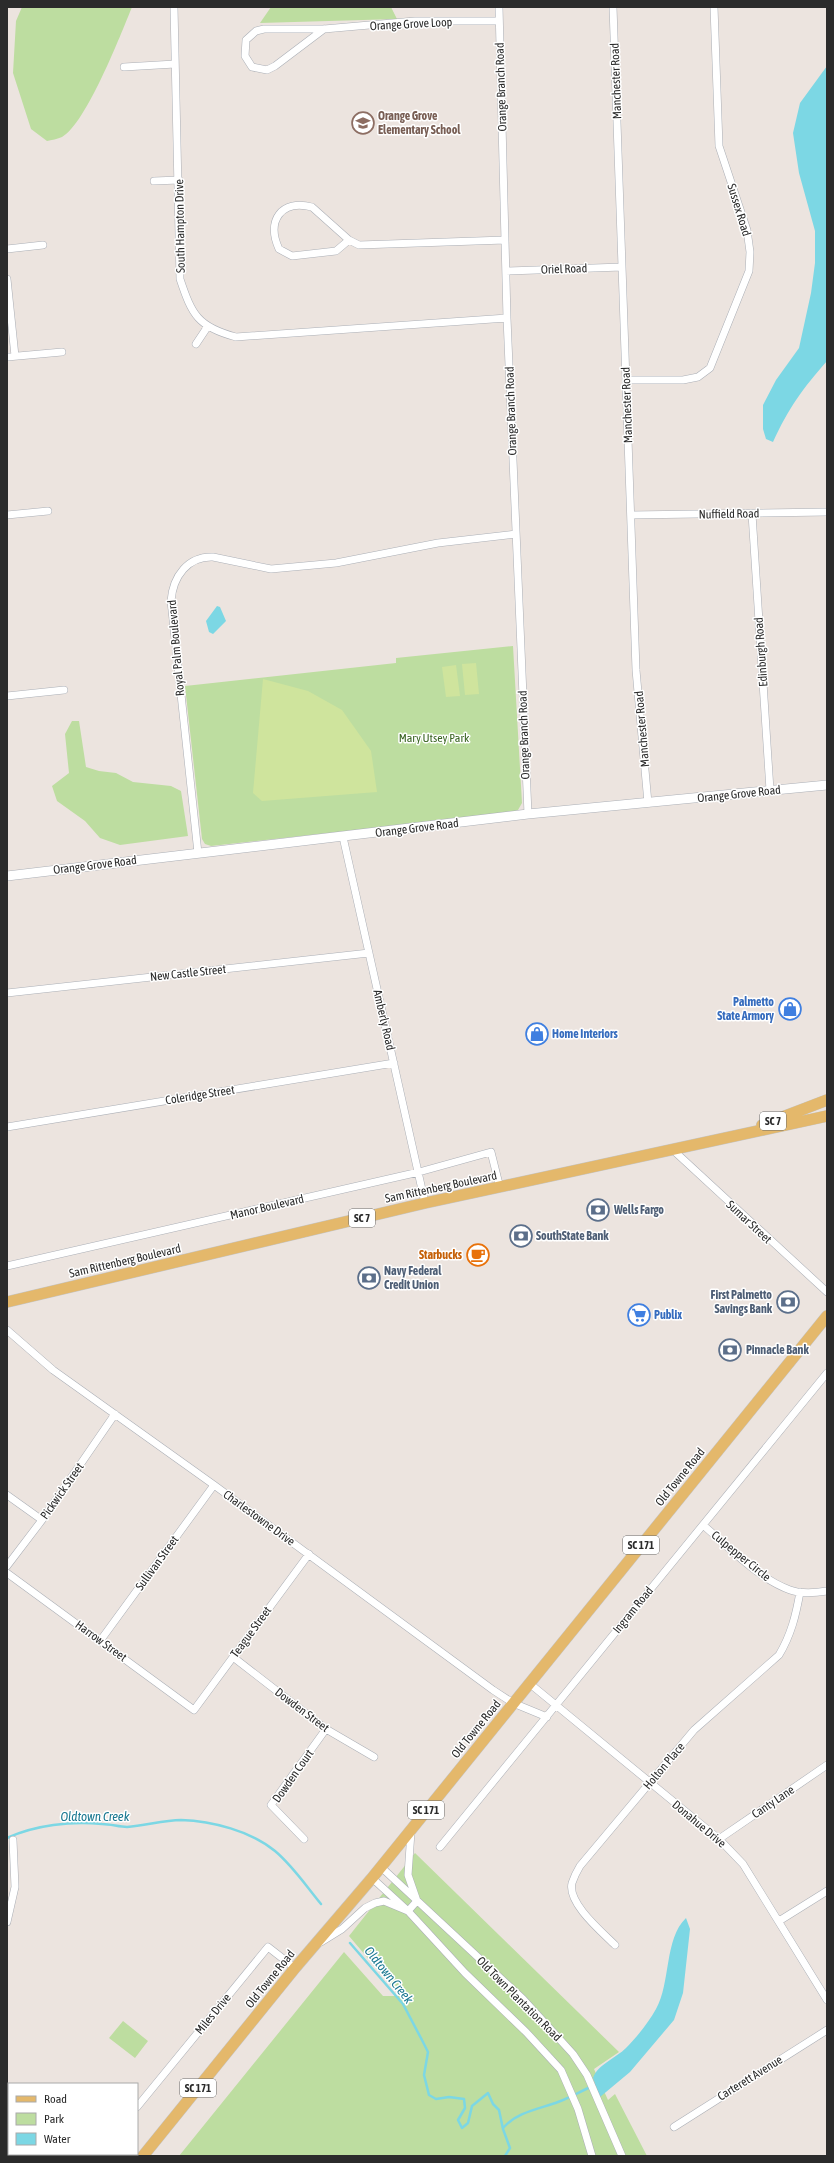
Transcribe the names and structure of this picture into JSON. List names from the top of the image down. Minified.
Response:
{"streets":{"main road":["SC 7","Sam Rittenberg Boulevard","Old Towne Road","SC 171"],"street":["Orange Grove Loop","Manchester Road","Orange Branch Road","Sussex Road","South Hampton Drive","Oriel Road","Nuffield Road","Royal Palm Boulevard","Edinburgh Road","Orange Grove Road","New Castle Street","Amberly Road","Coleridge Street","Manor Boulevard","Sumar Street","Pickwick Street","Charlestowne Drive","Culpepper Circle","Sullivan Street","Ingram Road","Teague Street","Harrow Street","Dowden Street","Holton Place","Dowden Court","Canty Lane","Donahue Drive","Old Town Plantation Road","Miles Drive","Carterett Avenue"]},"crossings":[["Orange Grove Loop","Orange Branch Road"],["Manchester Road","Sussex Road"],["Manchester Road","Oriel Road"],["Manchester Road","Nuffield Road"],["Manchester Road","Orange Grove Road"],["Orange Branch Road","South Hampton Drive"],["Orange Branch Road","Oriel Road"],["Orange Branch Road","Royal Palm Boulevard"],["Orange Branch Road","Orange Grove Road"],["Nuffield Road","Edinburgh Road"],["Royal Palm Boulevard","Orange Grove Road"],["Edinburgh Road","Orange Grove Road"],["Orange Grove Road","Amberly Road"],["New Castle Street","Amberly Road"],["Amberly Road","Coleridge Street"],["Amberly Road","Sam Rittenberg Boulevard"],["Amberly Road","Manor Boulevard"],["Sam Rittenberg Boulevard","Manor Boulevard"],["Sam Rittenberg Boulevard","Sumar Street"],["Old Towne Road","Charlestowne Drive"],["Old Towne Road","Donahue Drive"],["Old Towne Road","Old Town Plantation Road"],["Old Towne Road","Miles Drive"],["Pickwick Street","Charlestowne Drive"],["Charlestowne Drive","Sullivan Street"],["Charlestowne Drive","Ingram Road"],["Charlestowne Drive","Teague Street"],["Culpepper Circle","Ingram Road"],["Culpepper Circle","Holton Place"],["Sullivan Street","Harrow Street"],["Ingram Road","Donahue Drive"],["Teague Street","Harrow Street"],["Teague Street","Dowden Street"],["Dowden Street","Dowden Court"],["Holton Place","Donahue Drive"],["Canty Lane","Donahue Drive"]],"water":["Oldtown Creek"],"parks":["Mary Utsey Park"],"places":{"school or university":["Orange Grove Elementary School"],"shop":["Palmetto State Armory","Home Interiors"],"bank":["Wells Fargo","SouthState Bank","Navy Federal Credit Union","First Palmetto Savings Bank","Pinnacle Bank"],"cafe":["Starbucks"],"supermarket":["Publix"]},"legend":["Road","Park","Water"]}
